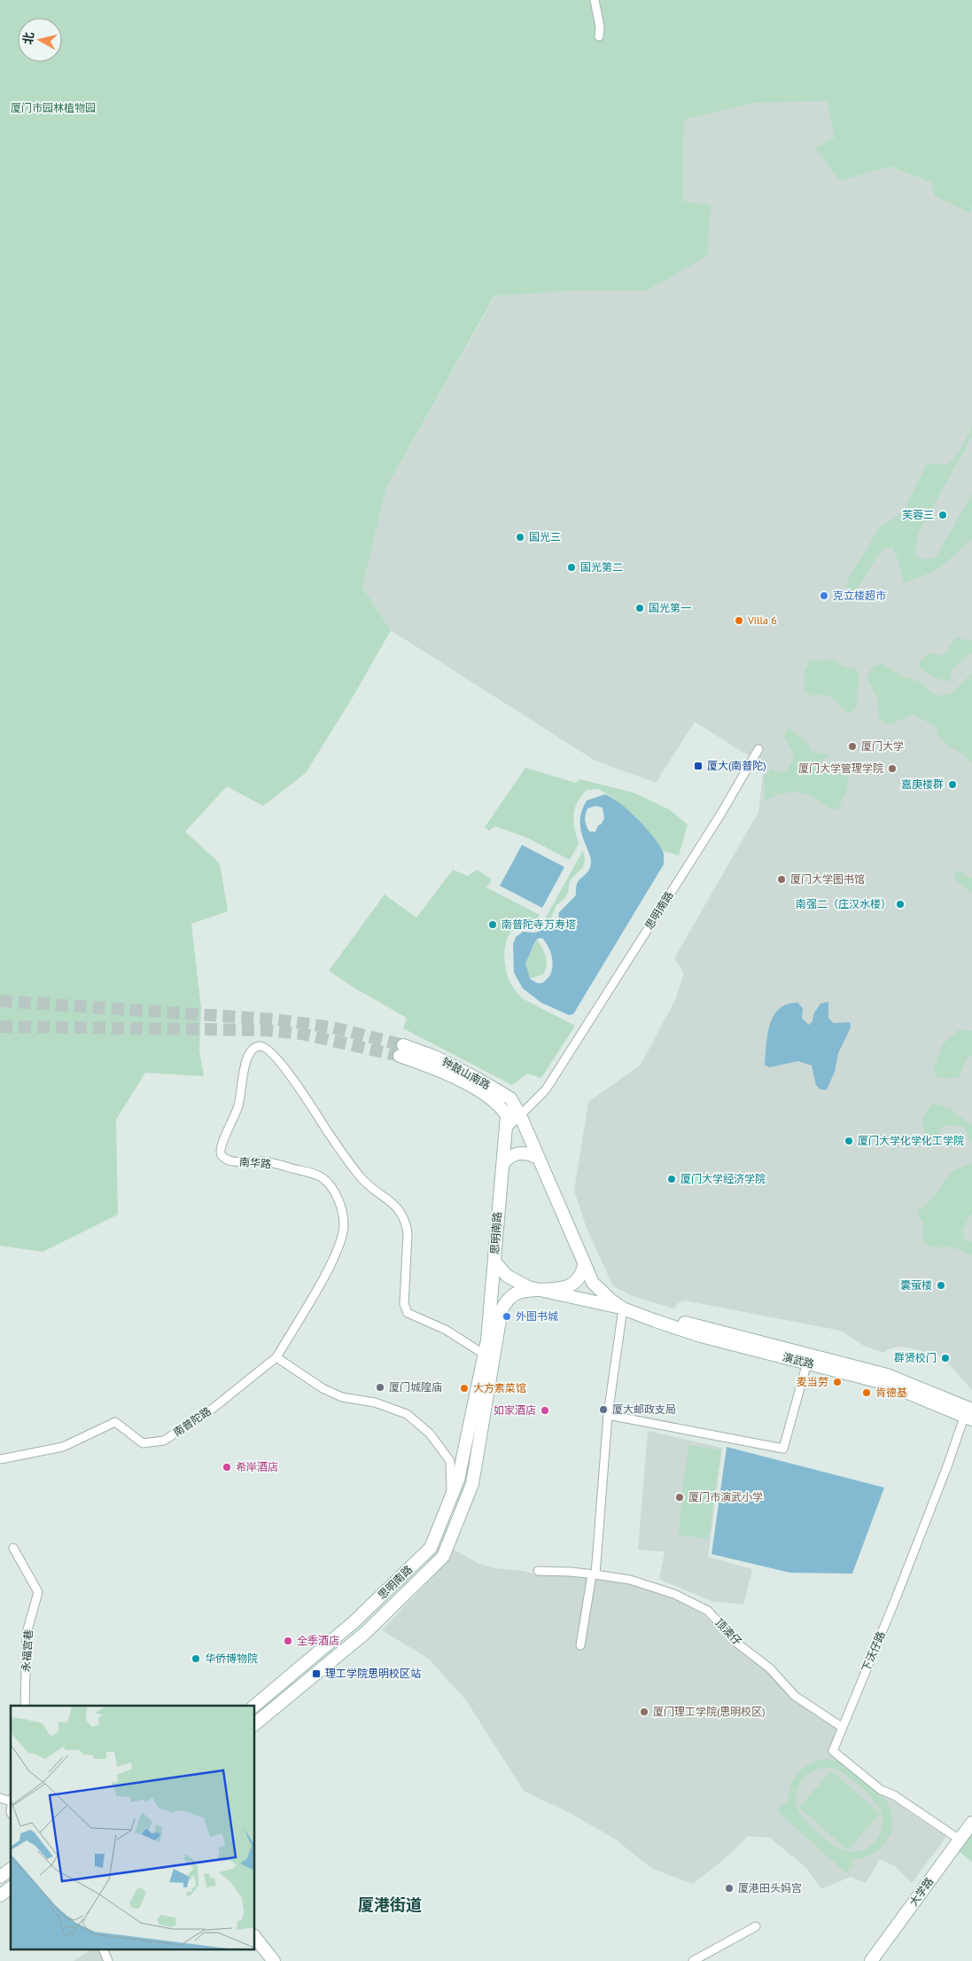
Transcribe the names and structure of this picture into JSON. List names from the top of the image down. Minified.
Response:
{"streets":{"main road":["思明南路","钟鼓山南路","演武路","大学路"],"street":["南华路","南普陀路","顶澳仔","永福宫巷","下沃仔路"]},"crossings":[["思明南路","钟鼓山南路"],["思明南路","南华路"],["思明南路","演武路"],["钟鼓山南路","演武路"],["南华路","南普陀路"],["演武路","下沃仔路"],["顶澳仔","下沃仔路"],["下沃仔路","大学路"]],"districts":["厦港街道"],"parks":["厦门市园林植物园"],"places":{"other":["芙蓉三","国光三","国光第二","克立楼超市","国光第一","Villa 6","厦门大学","厦门大学管理学院","嘉庚楼群","厦门大学图书馆","南强二（庄汉水楼）","南普陀寺万寿塔","厦门大学化学化工学院","厦门大学经济学院","囊萤楼","外图书城","群贤校门","麦当劳","厦门城隍庙","大方素菜馆","肯德基","厦大邮政支局","如家酒店","希岸酒店","厦门市演武小学","全季酒店","华侨博物院","厦门理工学院(思明校区)","厦港田头妈宫"],"transit":["厦大(南普陀)","理工学院思明校区站"]},"north":"left"}
